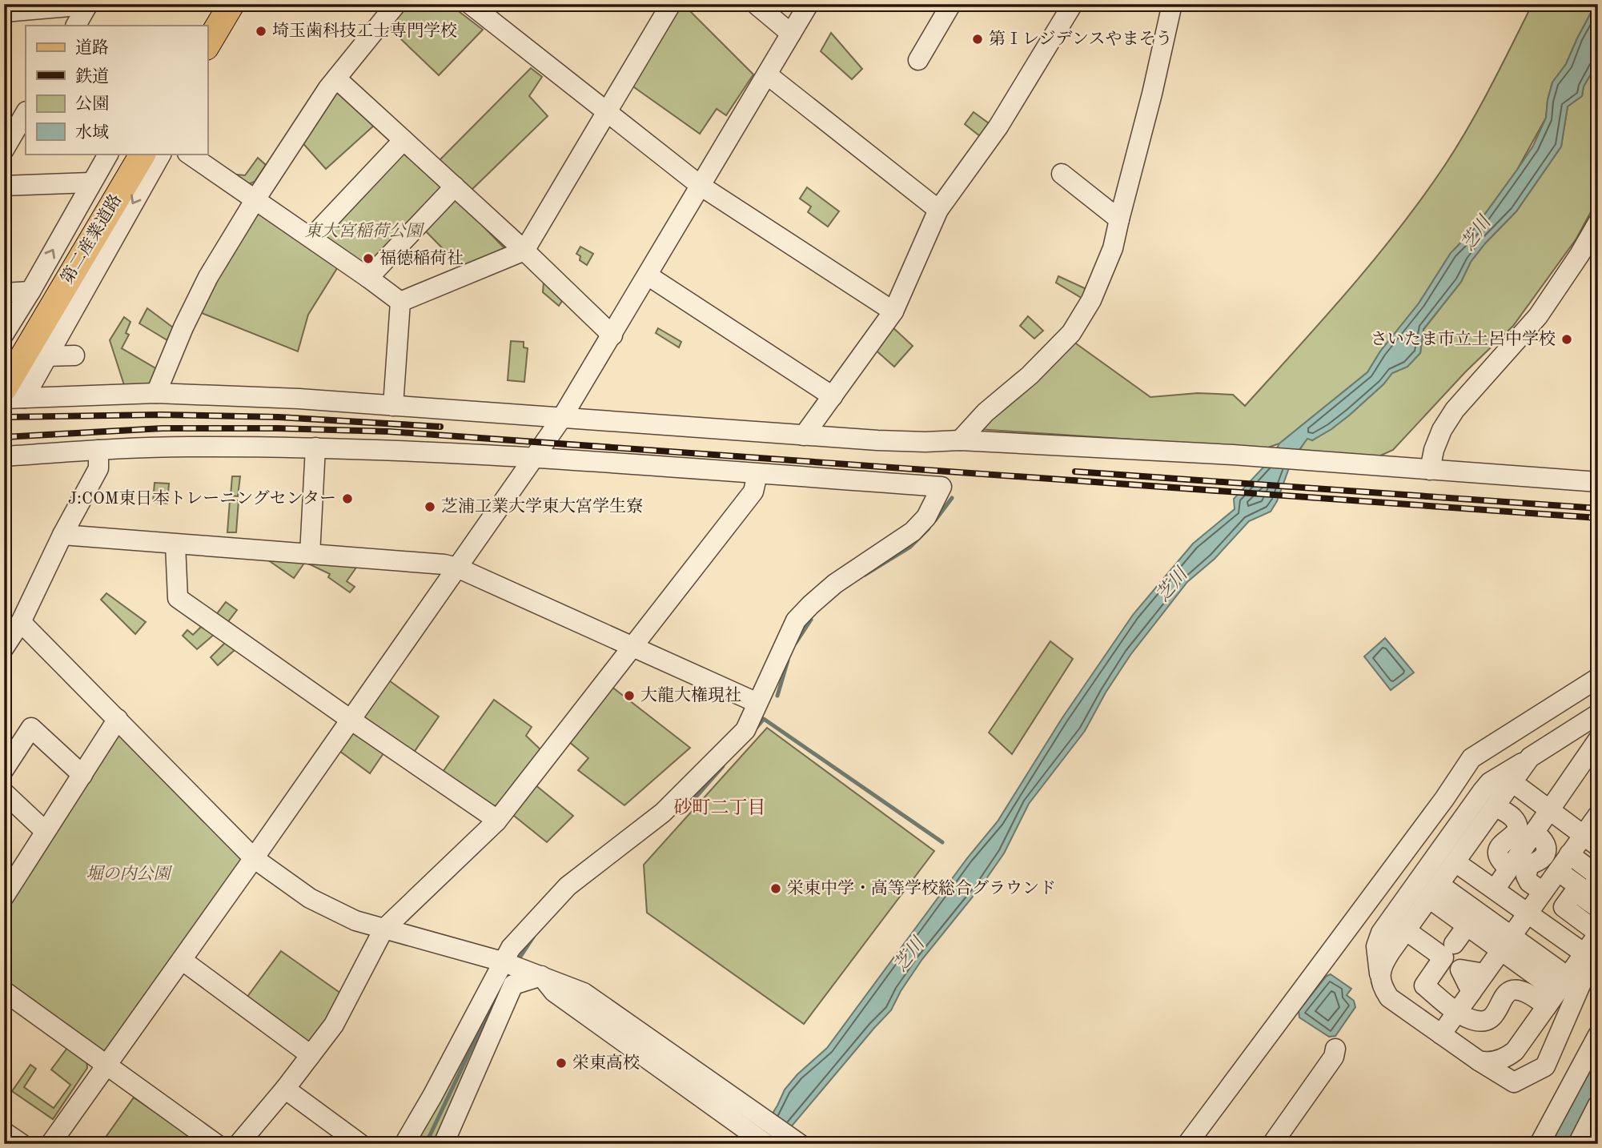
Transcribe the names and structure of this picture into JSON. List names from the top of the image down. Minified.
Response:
{"streets":{"main road":["第二産業道路"]},"districts":["砂町二丁目"],"water":["芝川"],"parks":["東大宮稲荷公園","堀の内公園"],"places":["埼玉歯科技工士専門学校","第Ⅰレジデンスやまそう","福徳稲荷社","さいたま市立土呂中学校","J:COM東日本トレーニングセンター","芝浦工業大学東大宮学生寮","大龍大権現社","栄東中学・高等学校総合グラウンド","栄東高校"],"legend":["道路","鉄道","公園","水域"]}
